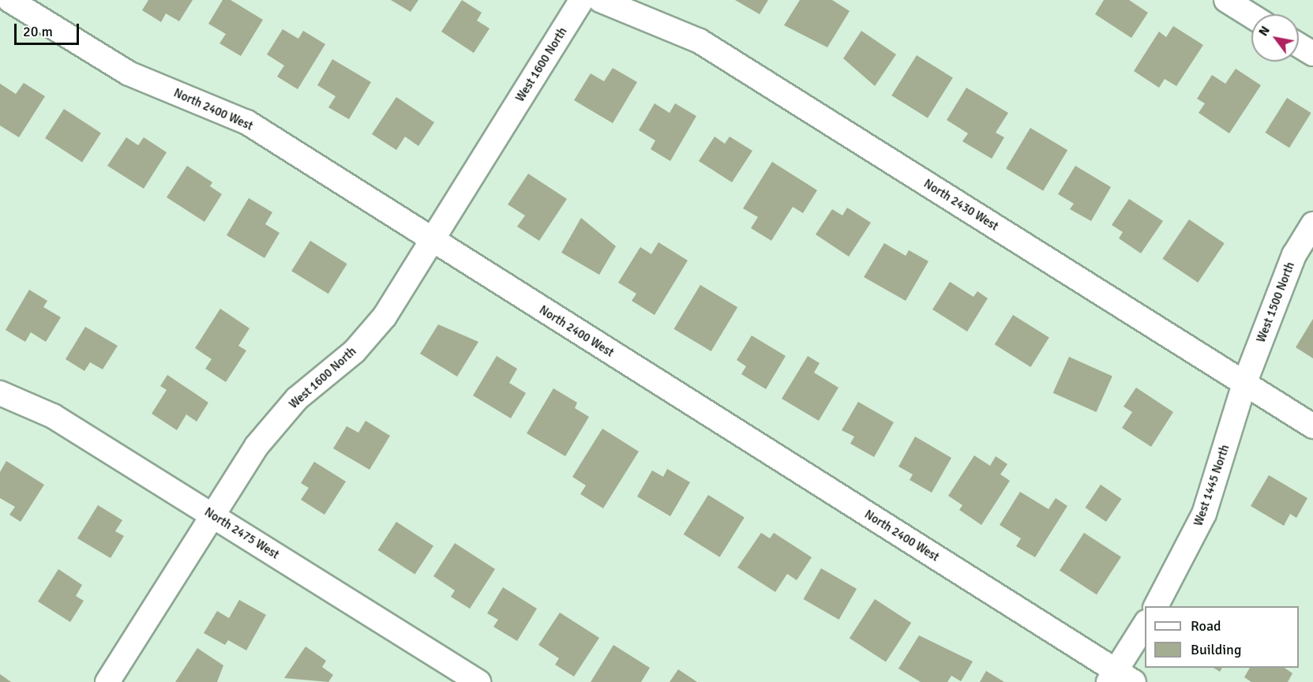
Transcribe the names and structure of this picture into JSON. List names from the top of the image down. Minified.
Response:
{"streets":{"street":["West 1600 North","North 2400 West","North 2430 West","West 1500 North","West 1445 North","North 2475 West"]},"crossings":[["West 1600 North","North 2400 West"],["West 1600 North","North 2475 West"],["North 2430 West","West 1500 North"],["North 2430 West","West 1445 North"],["West 1500 North","West 1445 North"]],"legend":["Road","Building"],"scale_bar":"20 m","north":"top left"}
